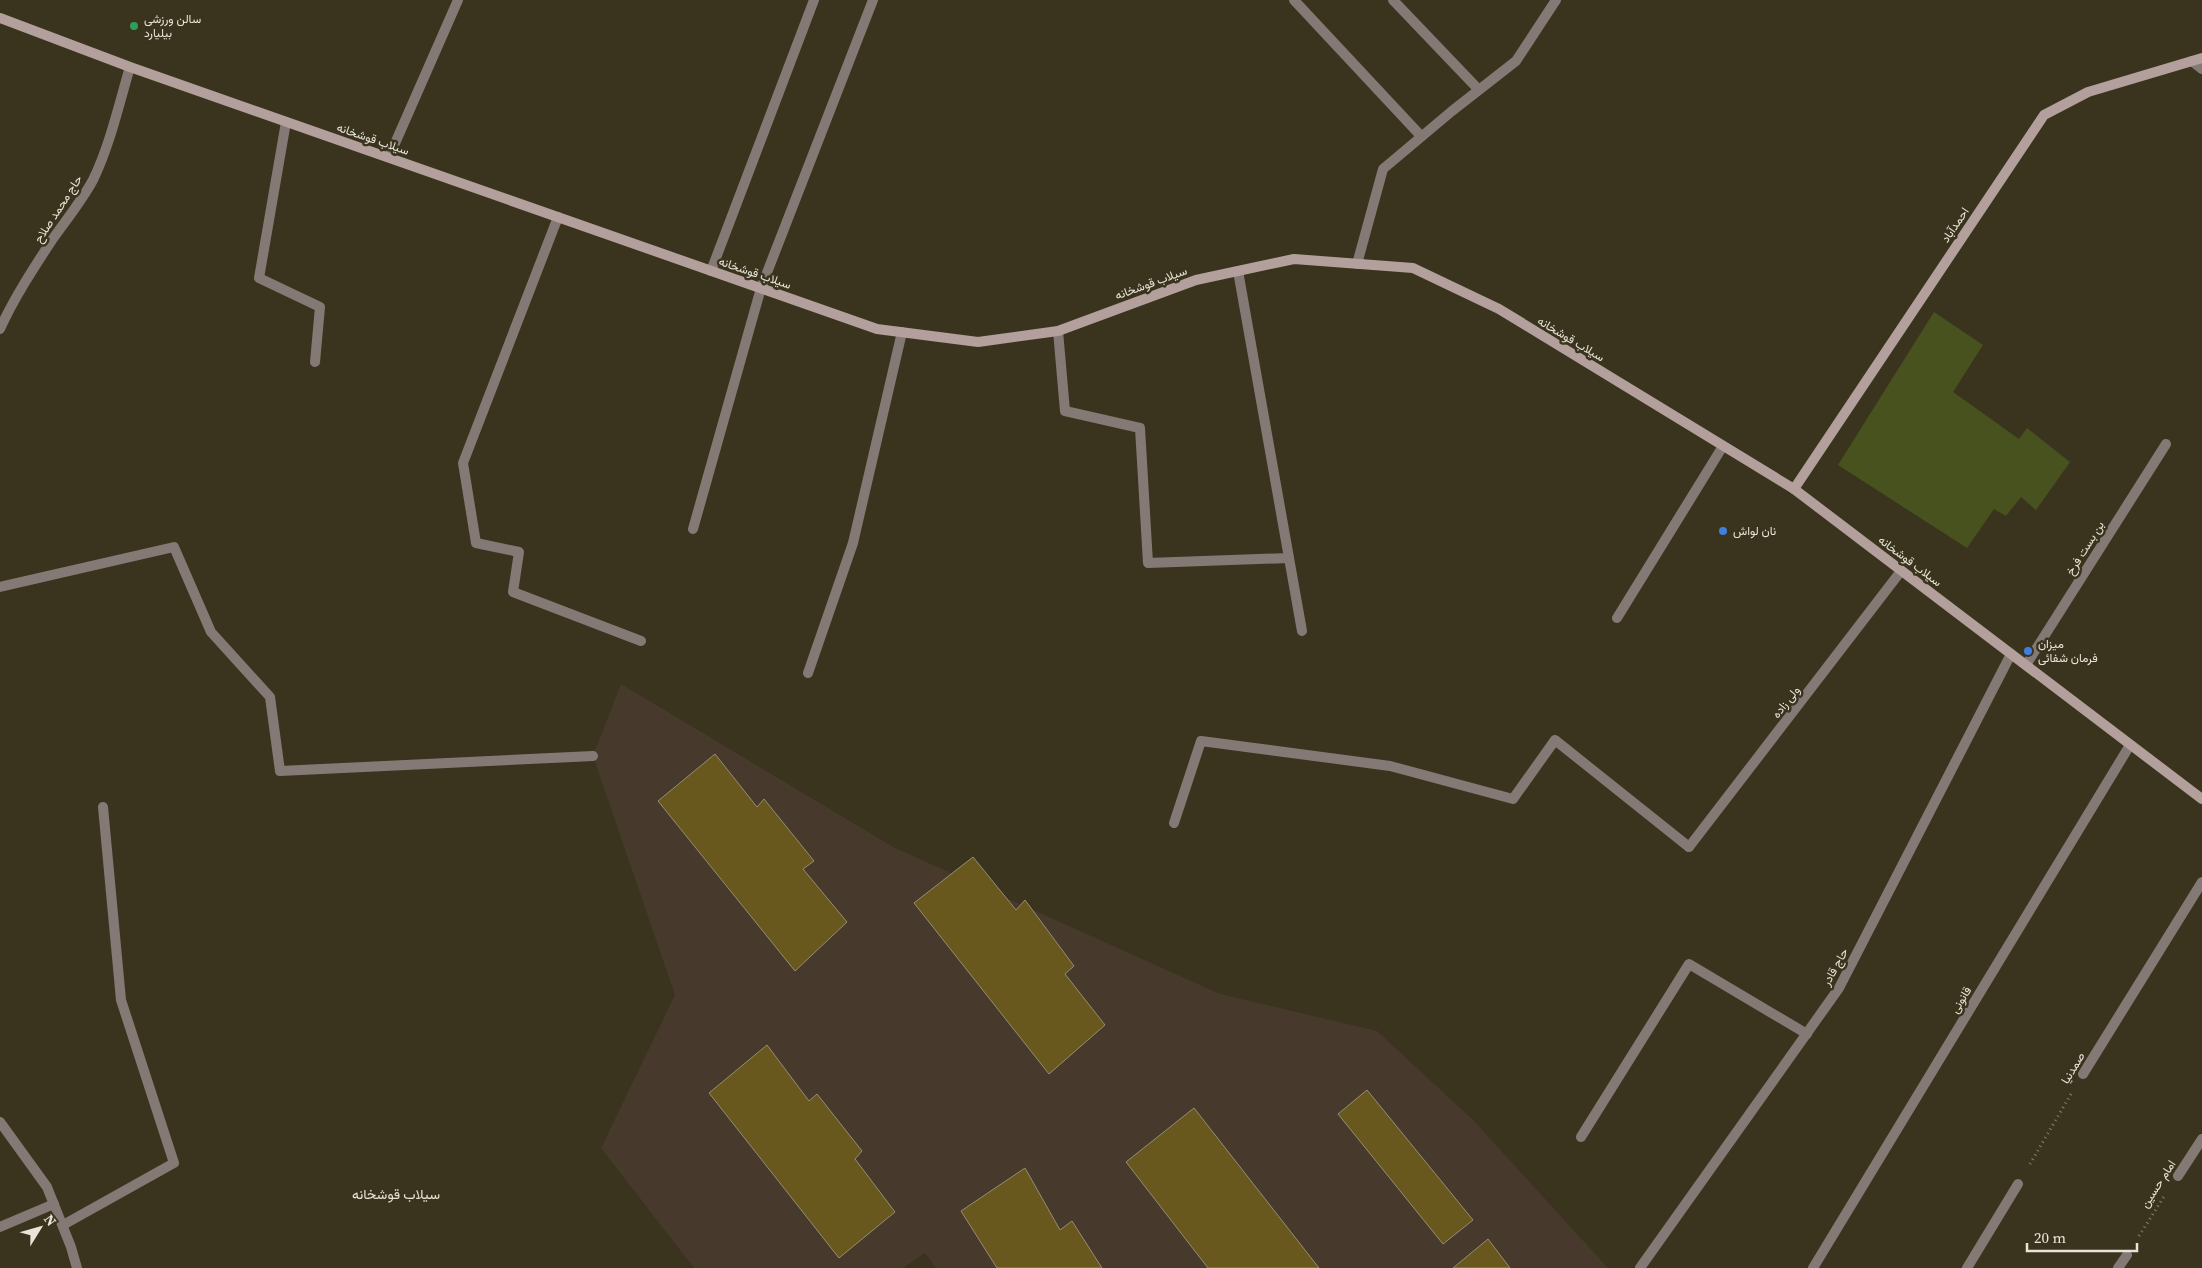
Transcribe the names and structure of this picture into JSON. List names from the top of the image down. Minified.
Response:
{"streets":{"street":["سیلاب قوشخانه","حاج محمد صلاح","احمدآباد","بن بست فرخ","ولی زاده","حاج قادر","قانونی","صمدنیا","امام حسین"]},"crossings":[["سیلاب قوشخانه","حاج محمد صلاح"],["سیلاب قوشخانه","احمدآباد"],["سیلاب قوشخانه","بن بست فرخ"],["سیلاب قوشخانه","ولی زاده"],["سیلاب قوشخانه","حاج قادر"],["سیلاب قوشخانه","قانونی"]],"districts":["سیلاب قوشخانه"],"places":["سالن ورزشی بیلیارد","نان لواش","میزان فرمان شفائی"],"scale_bar":"20 m","north":"top right"}
